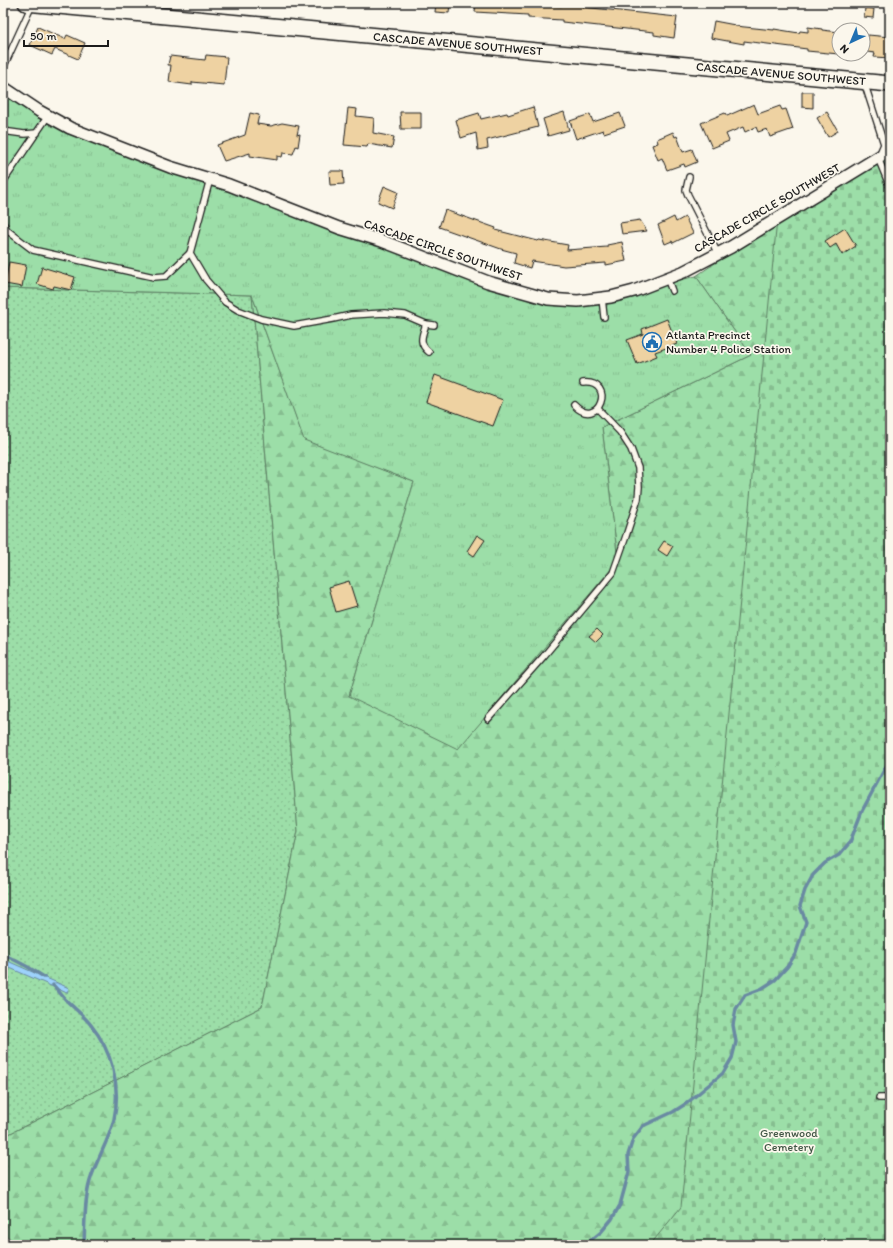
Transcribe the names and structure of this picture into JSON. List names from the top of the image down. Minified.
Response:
{"streets":{"main road":["CASCADE AVENUE SOUTHWEST"],"street":["CASCADE CIRCLE SOUTHWEST"]},"parks":["Greenwood Cemetery"],"places":{"public building":["Atlanta Precinct Number 4 Police Station"]},"scale_bar":"50 m","north":"bottom left"}
